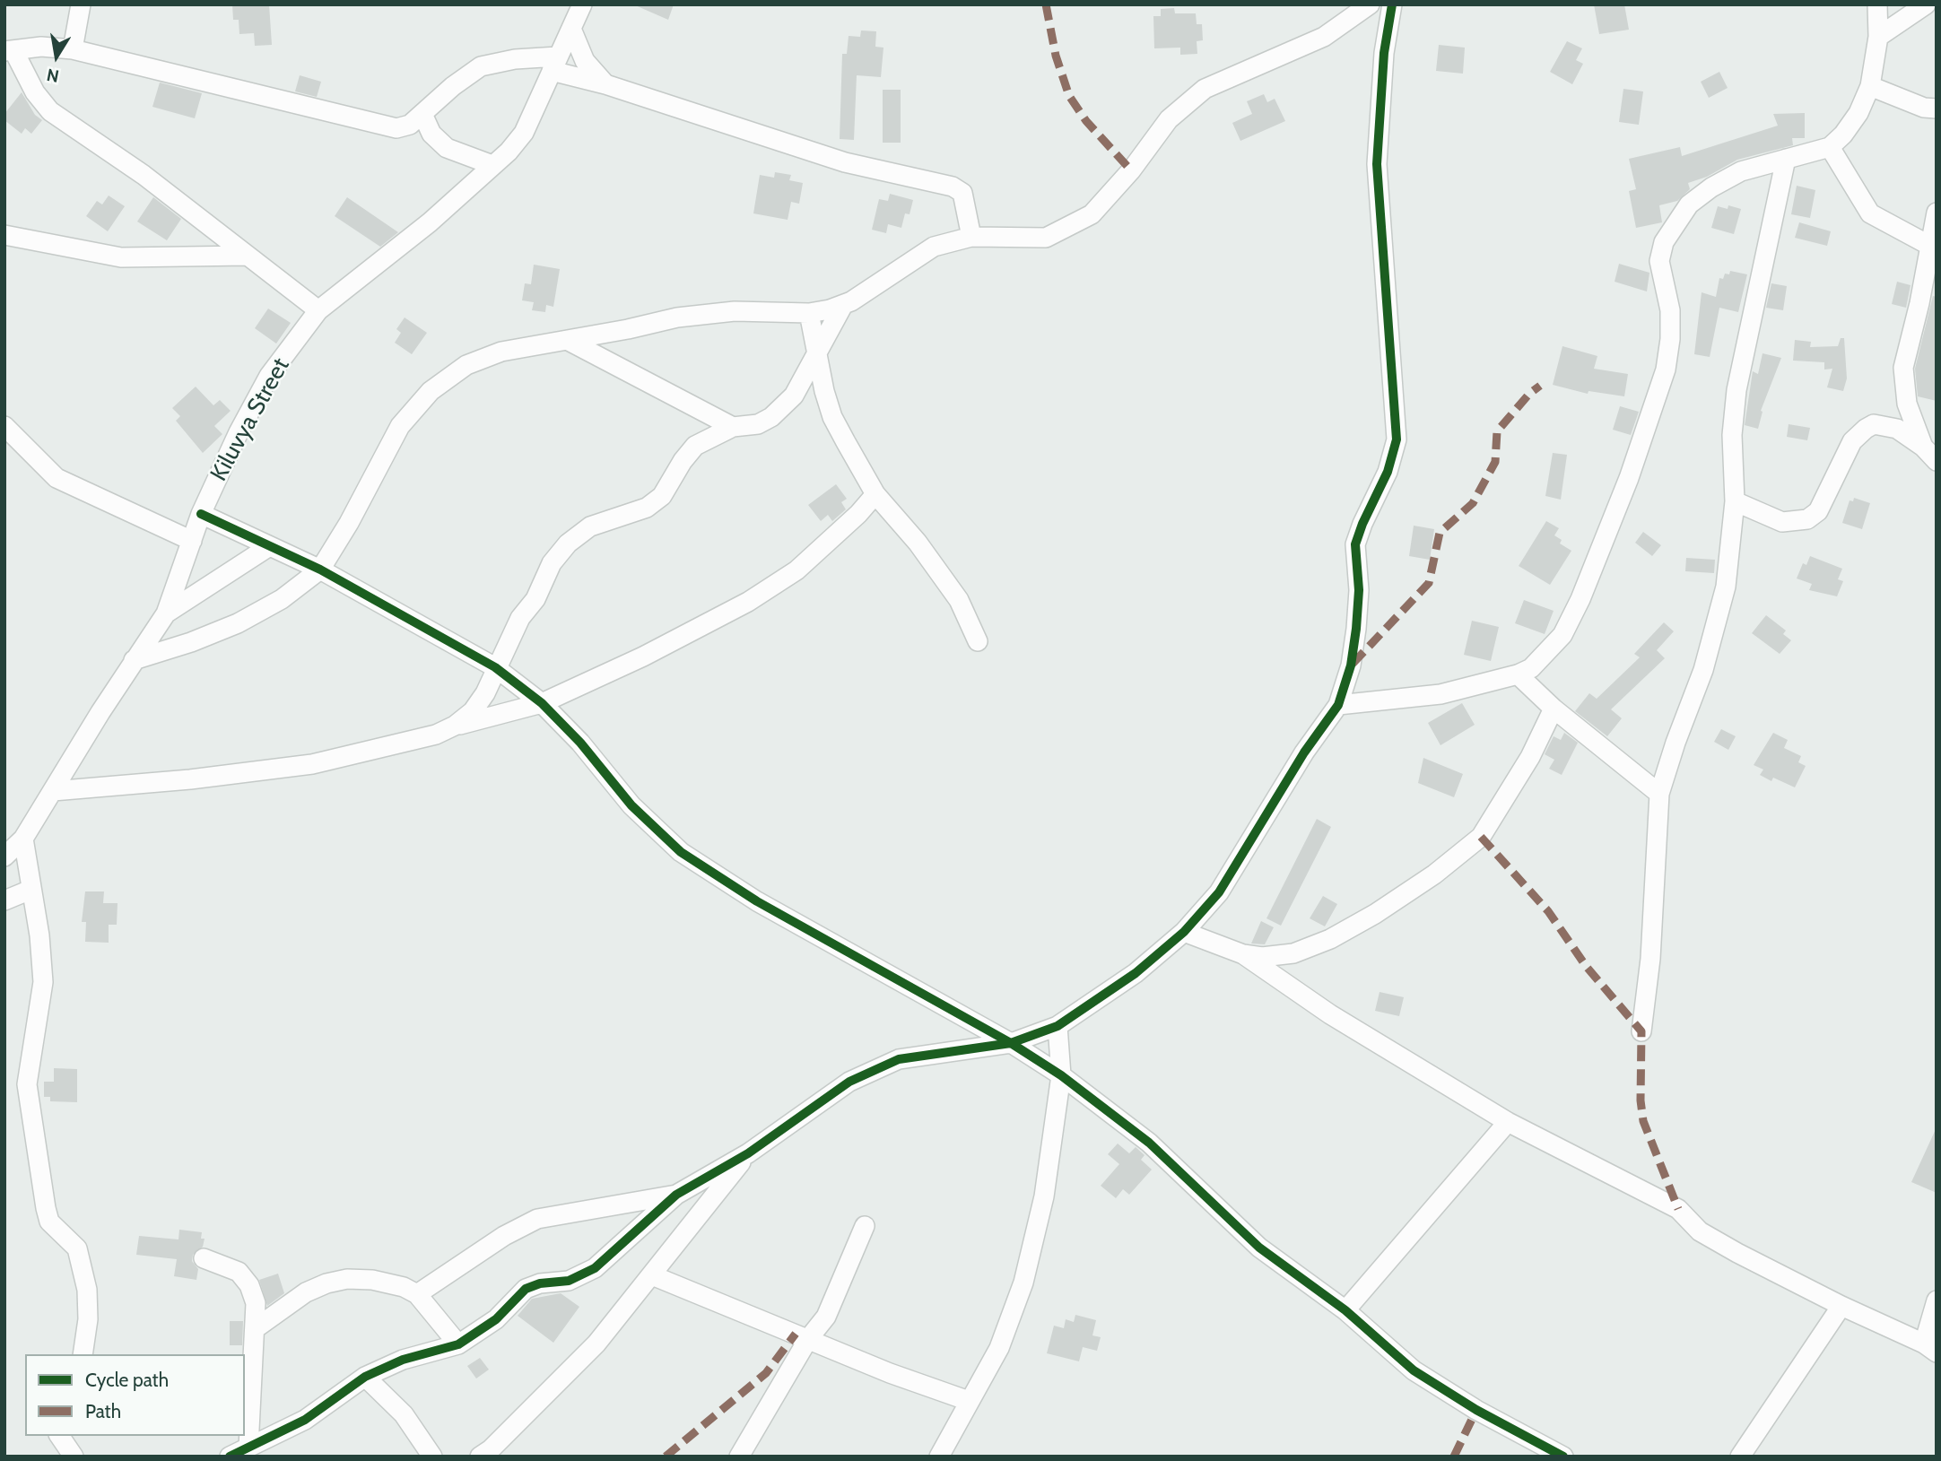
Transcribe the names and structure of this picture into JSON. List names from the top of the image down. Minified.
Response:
{"streets":{"street":["Kiluvya Street"]},"legend":["Cycle path","Path"],"north":"bottom"}
